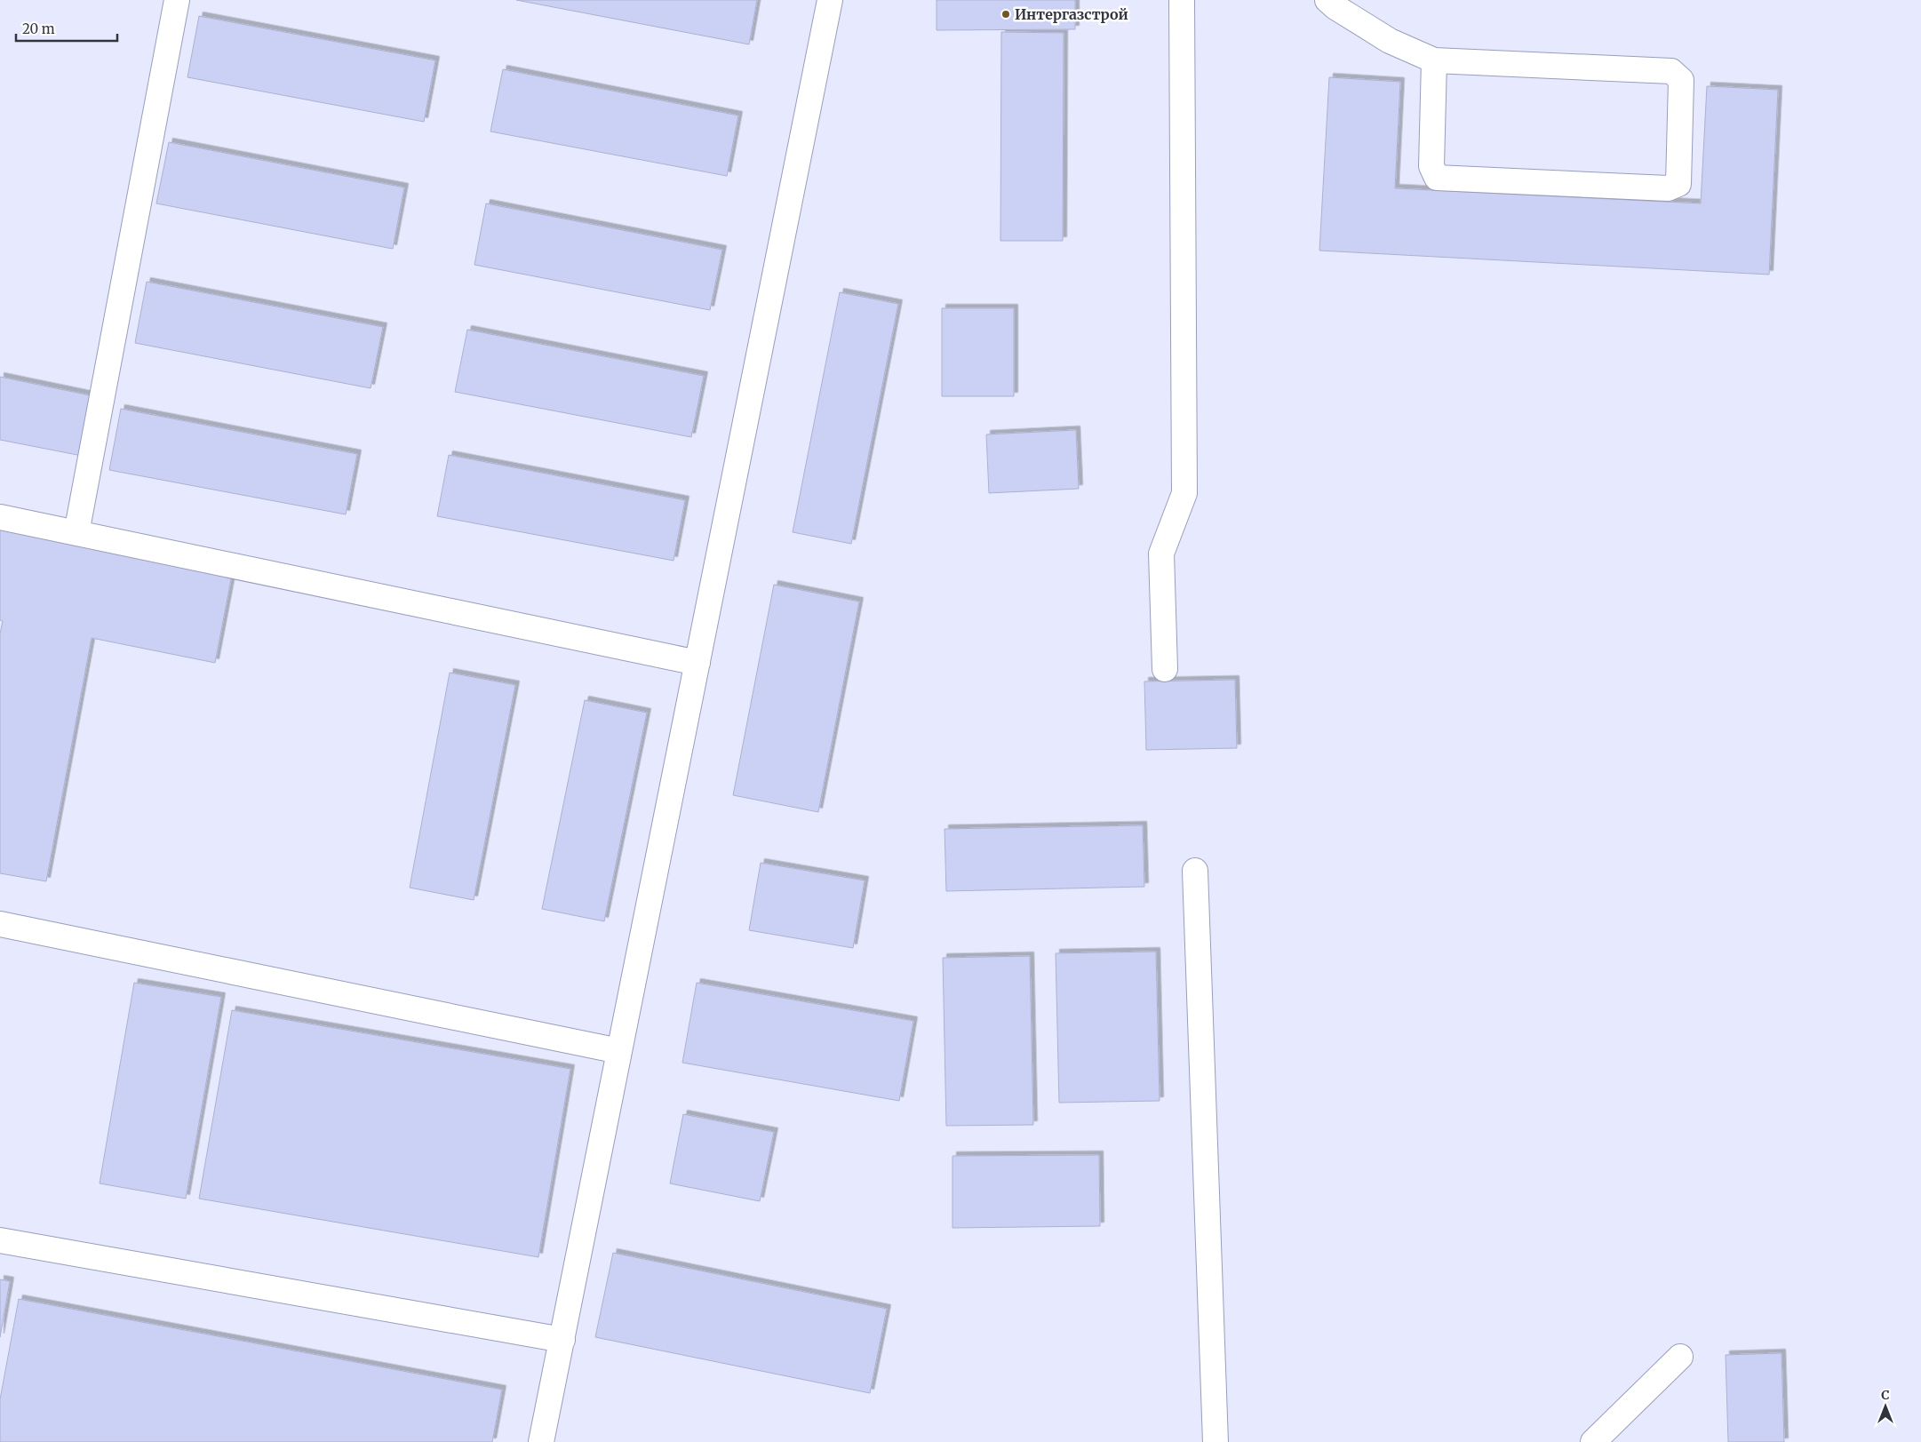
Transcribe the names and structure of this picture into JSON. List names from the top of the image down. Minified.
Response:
{"places":["Интергазстрой"],"scale_bar":"20 m","north":"top"}
